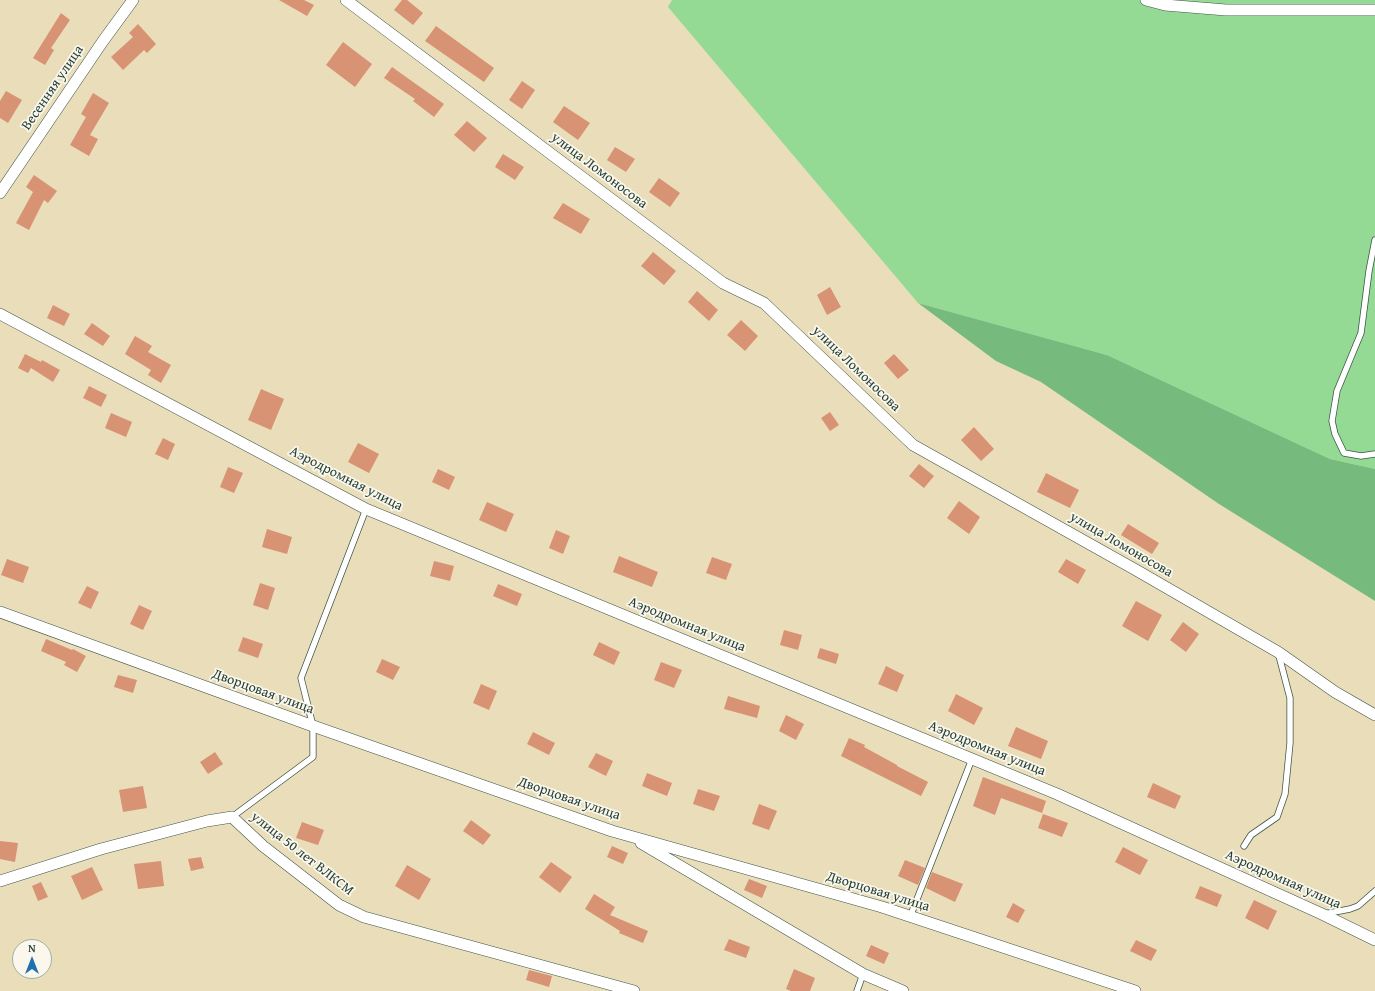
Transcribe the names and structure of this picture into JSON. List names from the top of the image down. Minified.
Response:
{"streets":{"street":["Весенняя улица","улица Ломоносова","Аэродромная улица","Дворцовая улица","улица 50 лет ВЛКСМ"]},"north":"top"}
